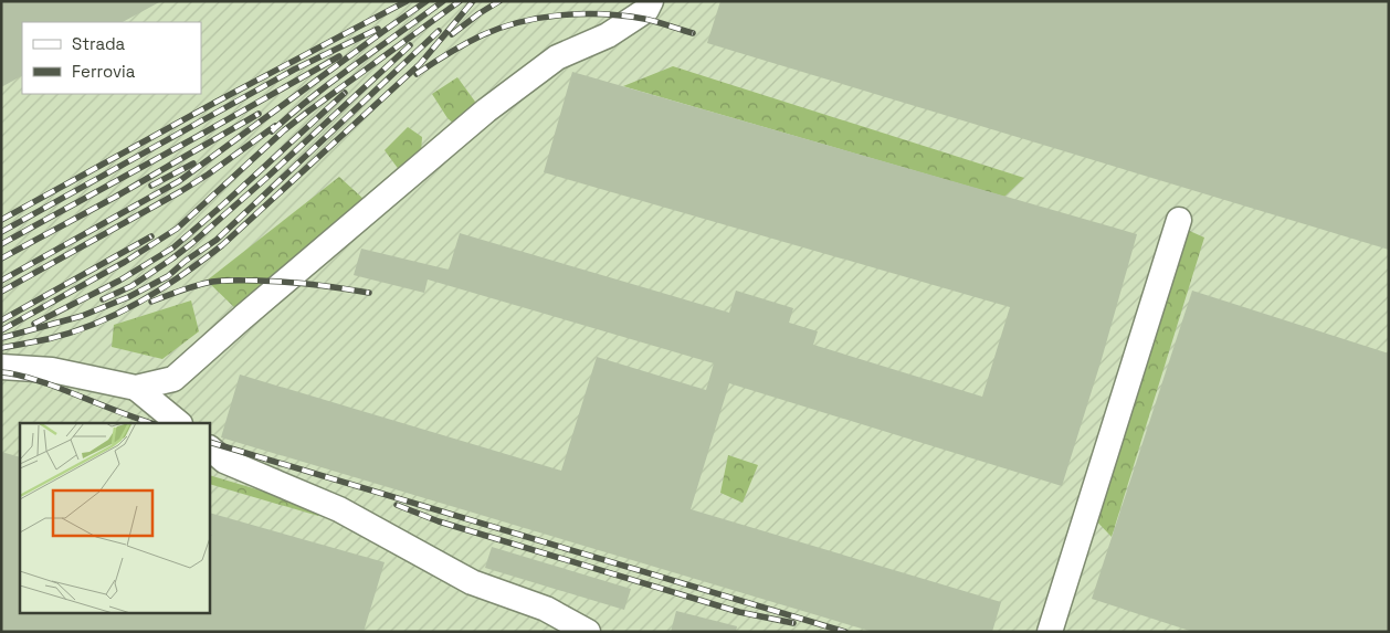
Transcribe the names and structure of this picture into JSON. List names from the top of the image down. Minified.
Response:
{"legend":["Strada","Ferrovia"]}
